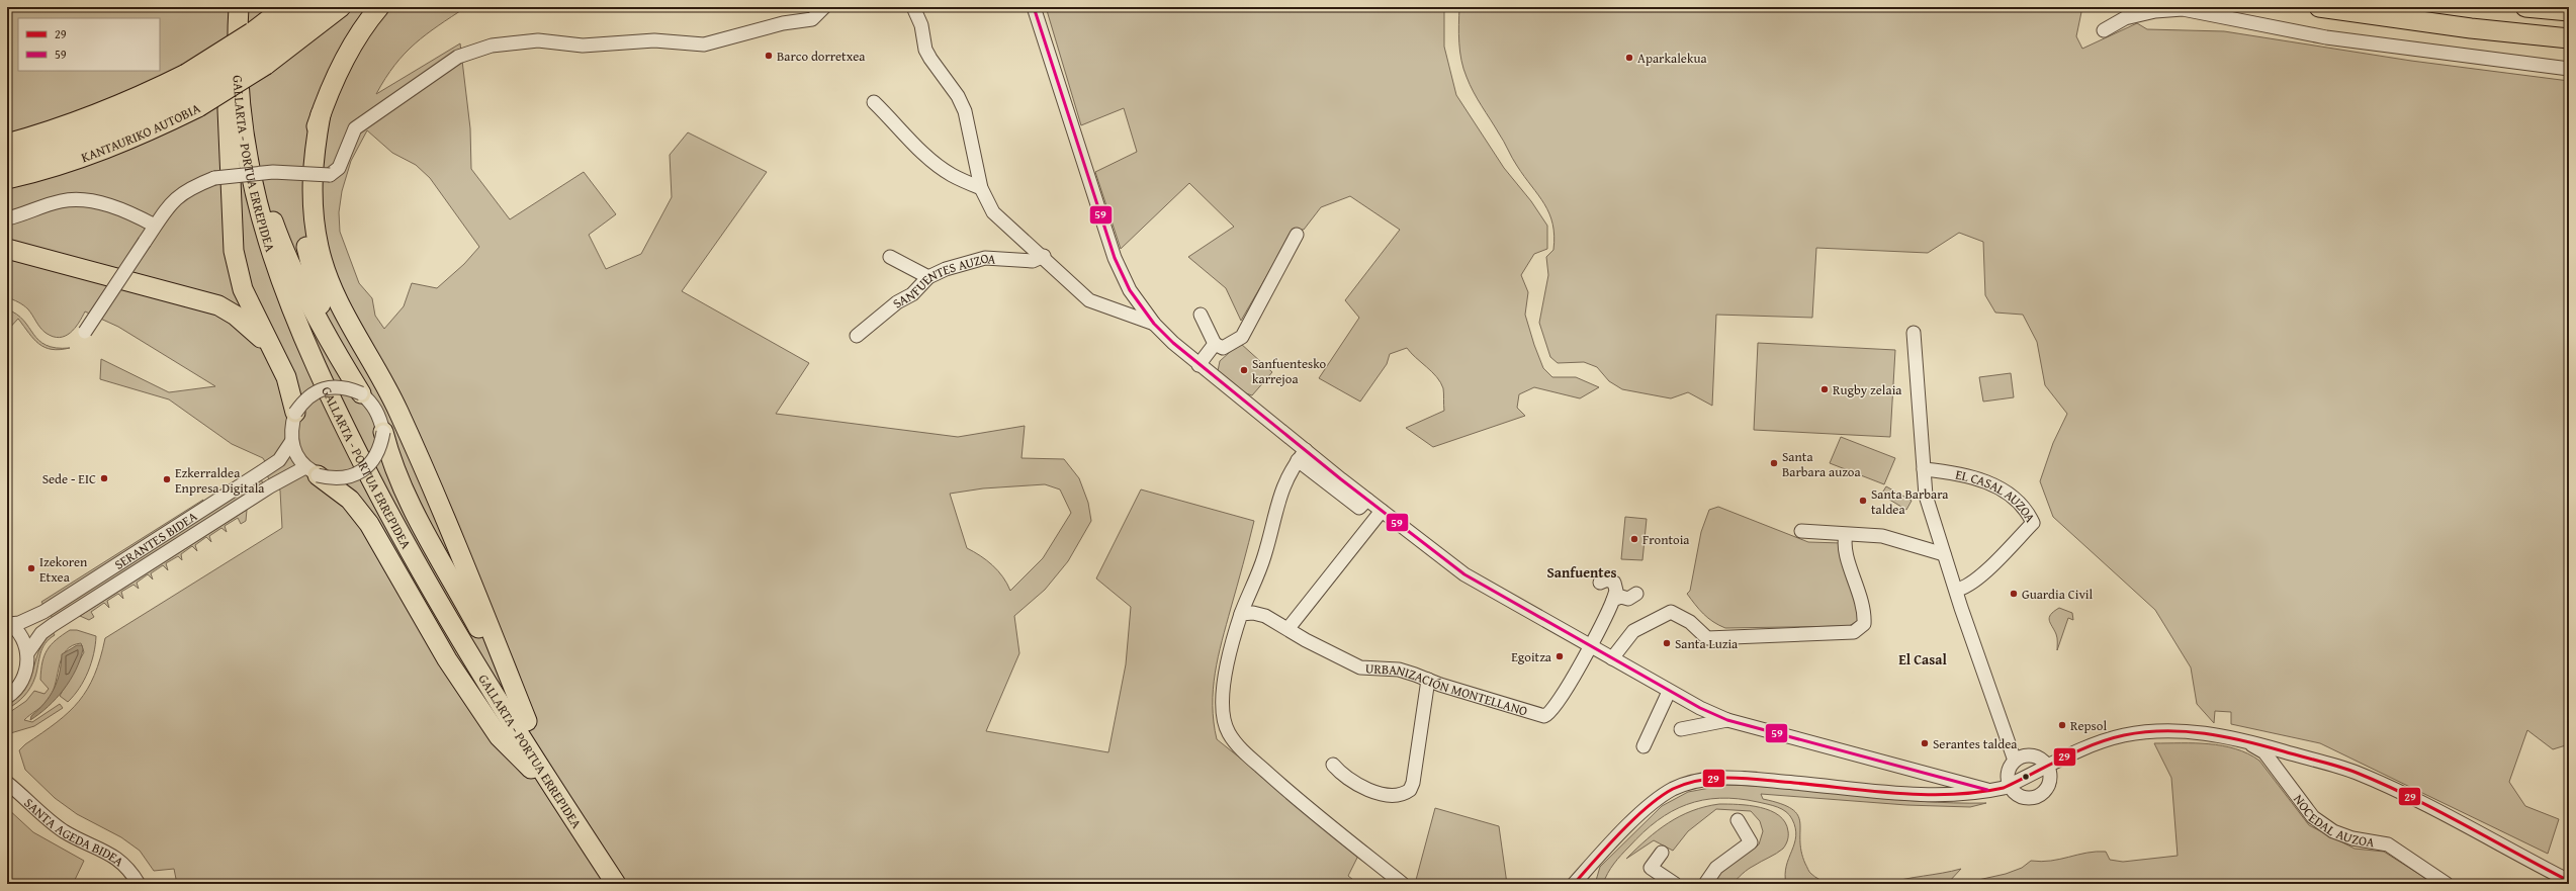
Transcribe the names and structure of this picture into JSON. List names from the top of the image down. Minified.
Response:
{"streets":{"highway":["KANTAURIKO AUTOBIA","GALLARTA - PORTUA ERREPIDEA"],"street":["SANFUENTES AUZOA","EL CASAL AUZOA","SERANTES BIDEA","URBANIZACIÓN MONTELLANO","NOCEDAL AUZOA","SANTA AGEDA BIDEA"]},"crossings":[["KANTAURIKO AUTOBIA","GALLARTA - PORTUA ERREPIDEA"]],"districts":["Sanfuentes","El Casal"],"places":["Barco dorretxea","Aparkalekua","Sanfuentesko karrejoa","Rugby zelaia","Santa Barbara auzoa","Sede - EIC","Ezkerraldea Enpresa Digitala","Santa Barbara taldea","Frontoia","Izekoren Etxea","Guardia Civil","Santa Luzia","Egoitza","Repsol","Serantes taldea"],"lines":["transit line 59","transit line 29"],"legend":["29","59"]}
